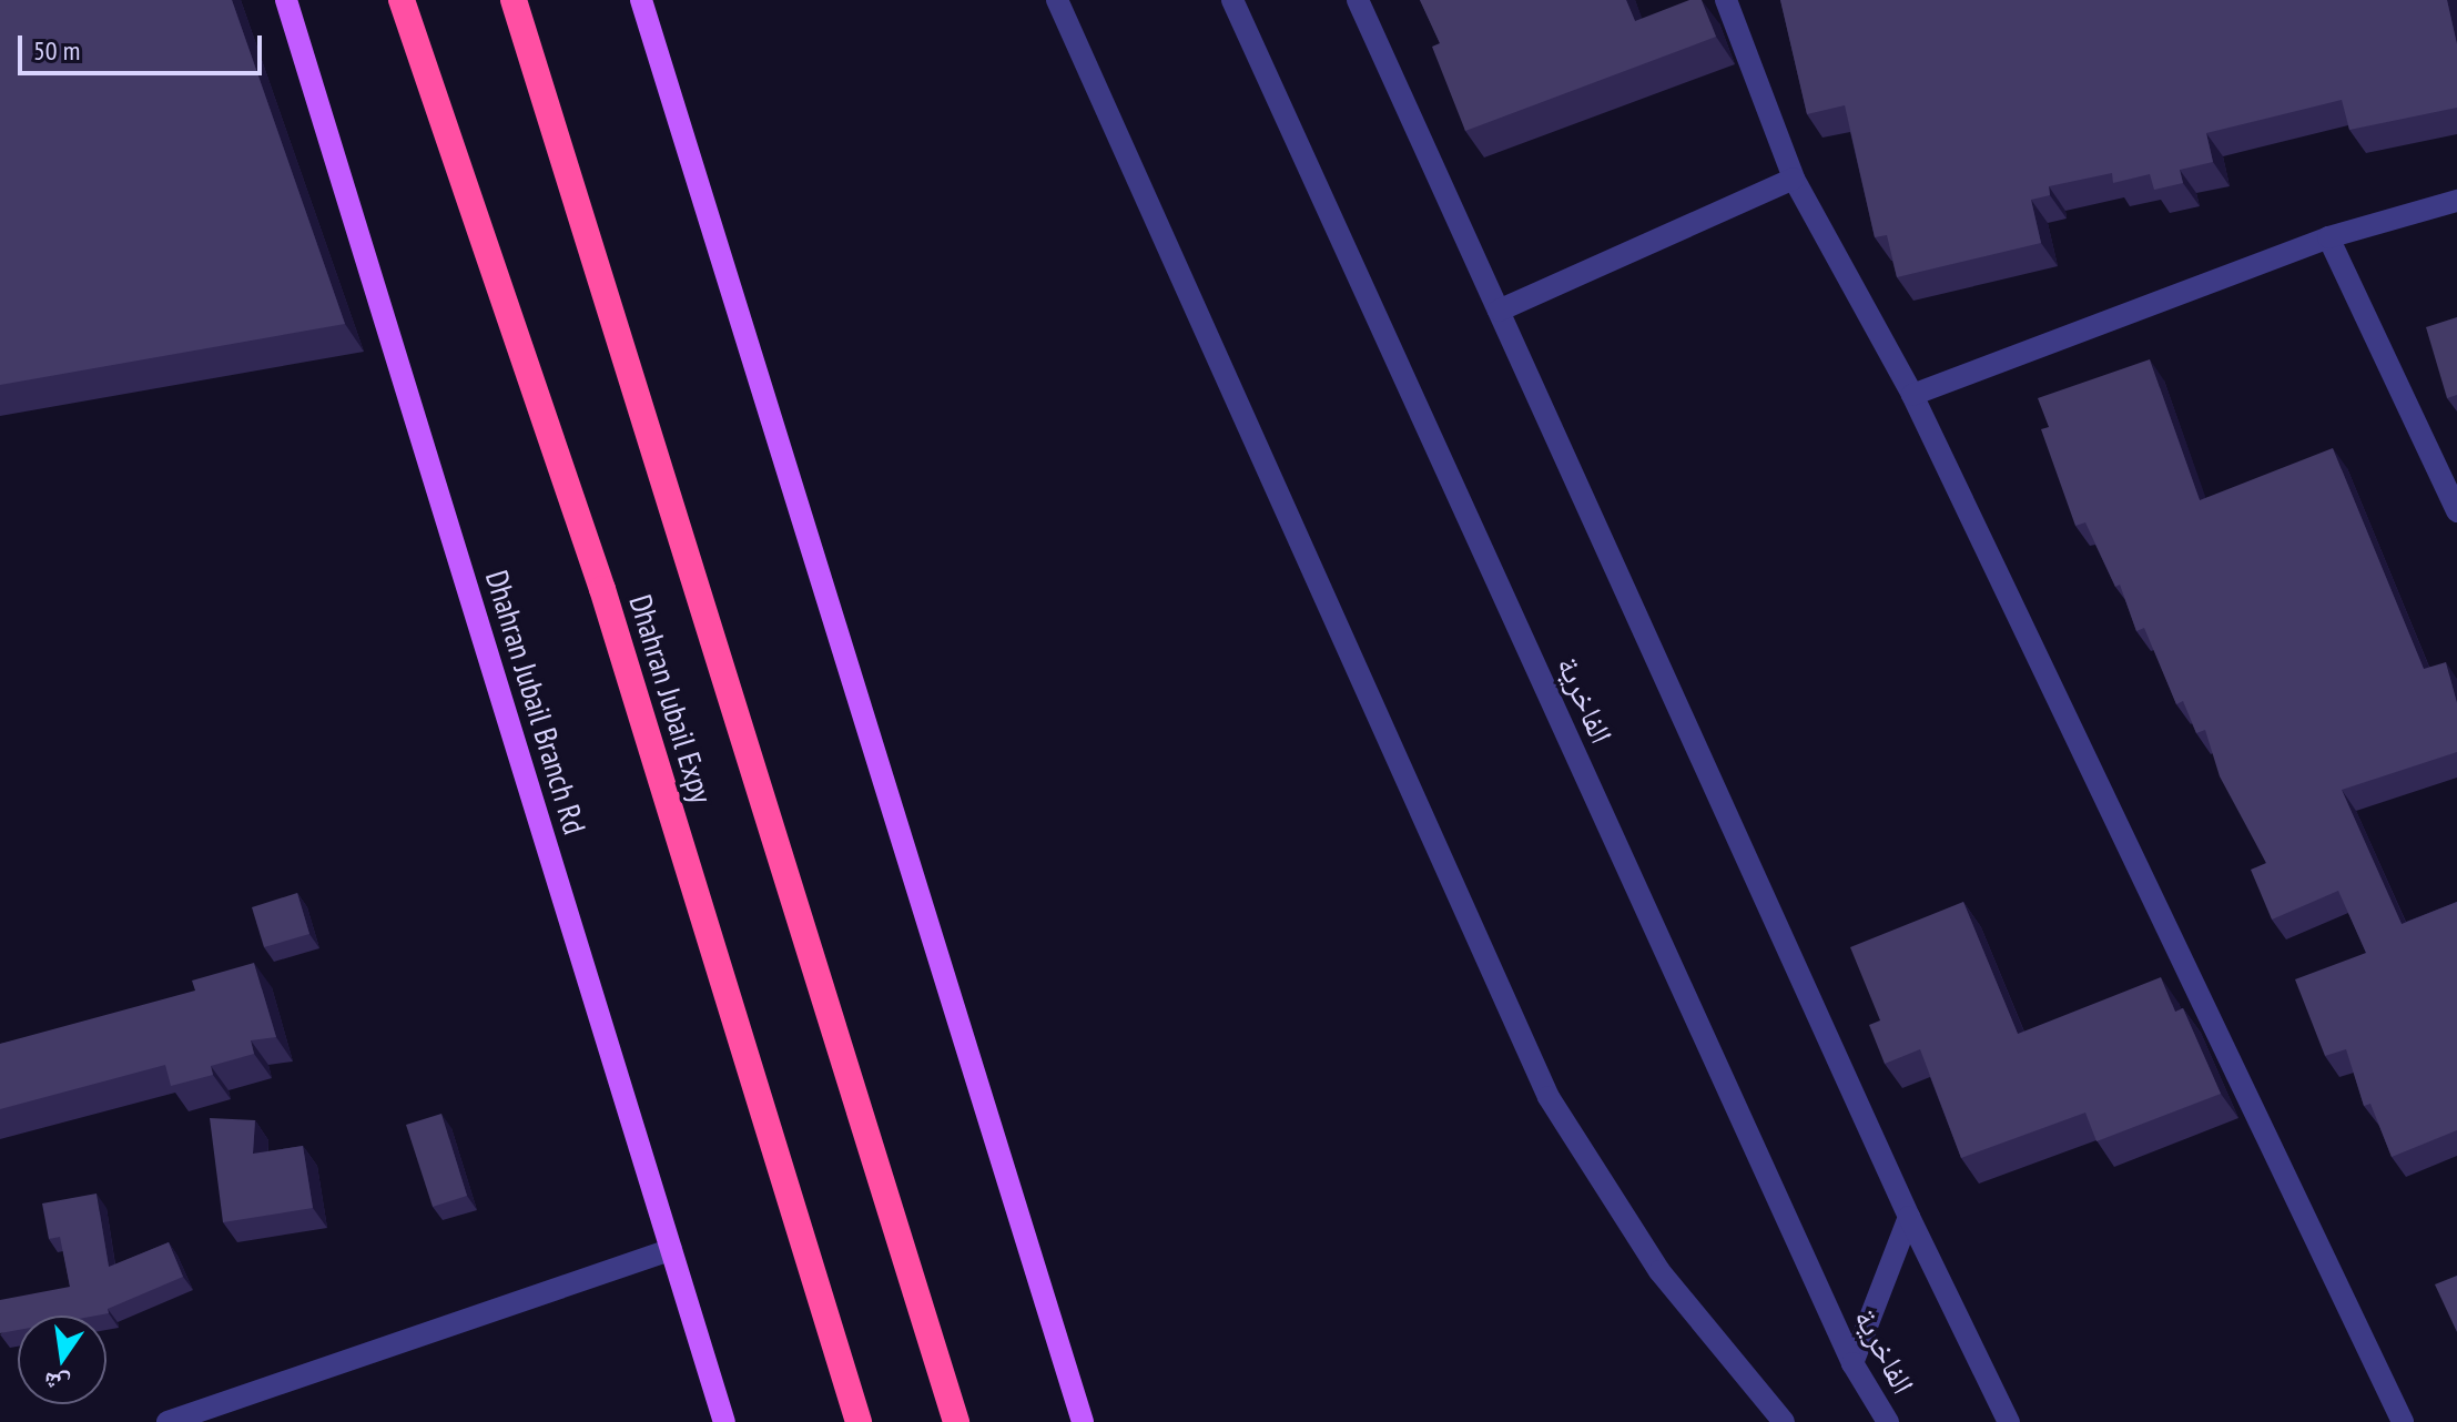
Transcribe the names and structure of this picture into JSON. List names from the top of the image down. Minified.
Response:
{"streets":{"highway":["Dhahran Jubail Expy"],"main road":["Dhahran Jubail Branch Rd"],"street":["الفاخرية"]},"scale_bar":"50 m","north":"bottom"}
